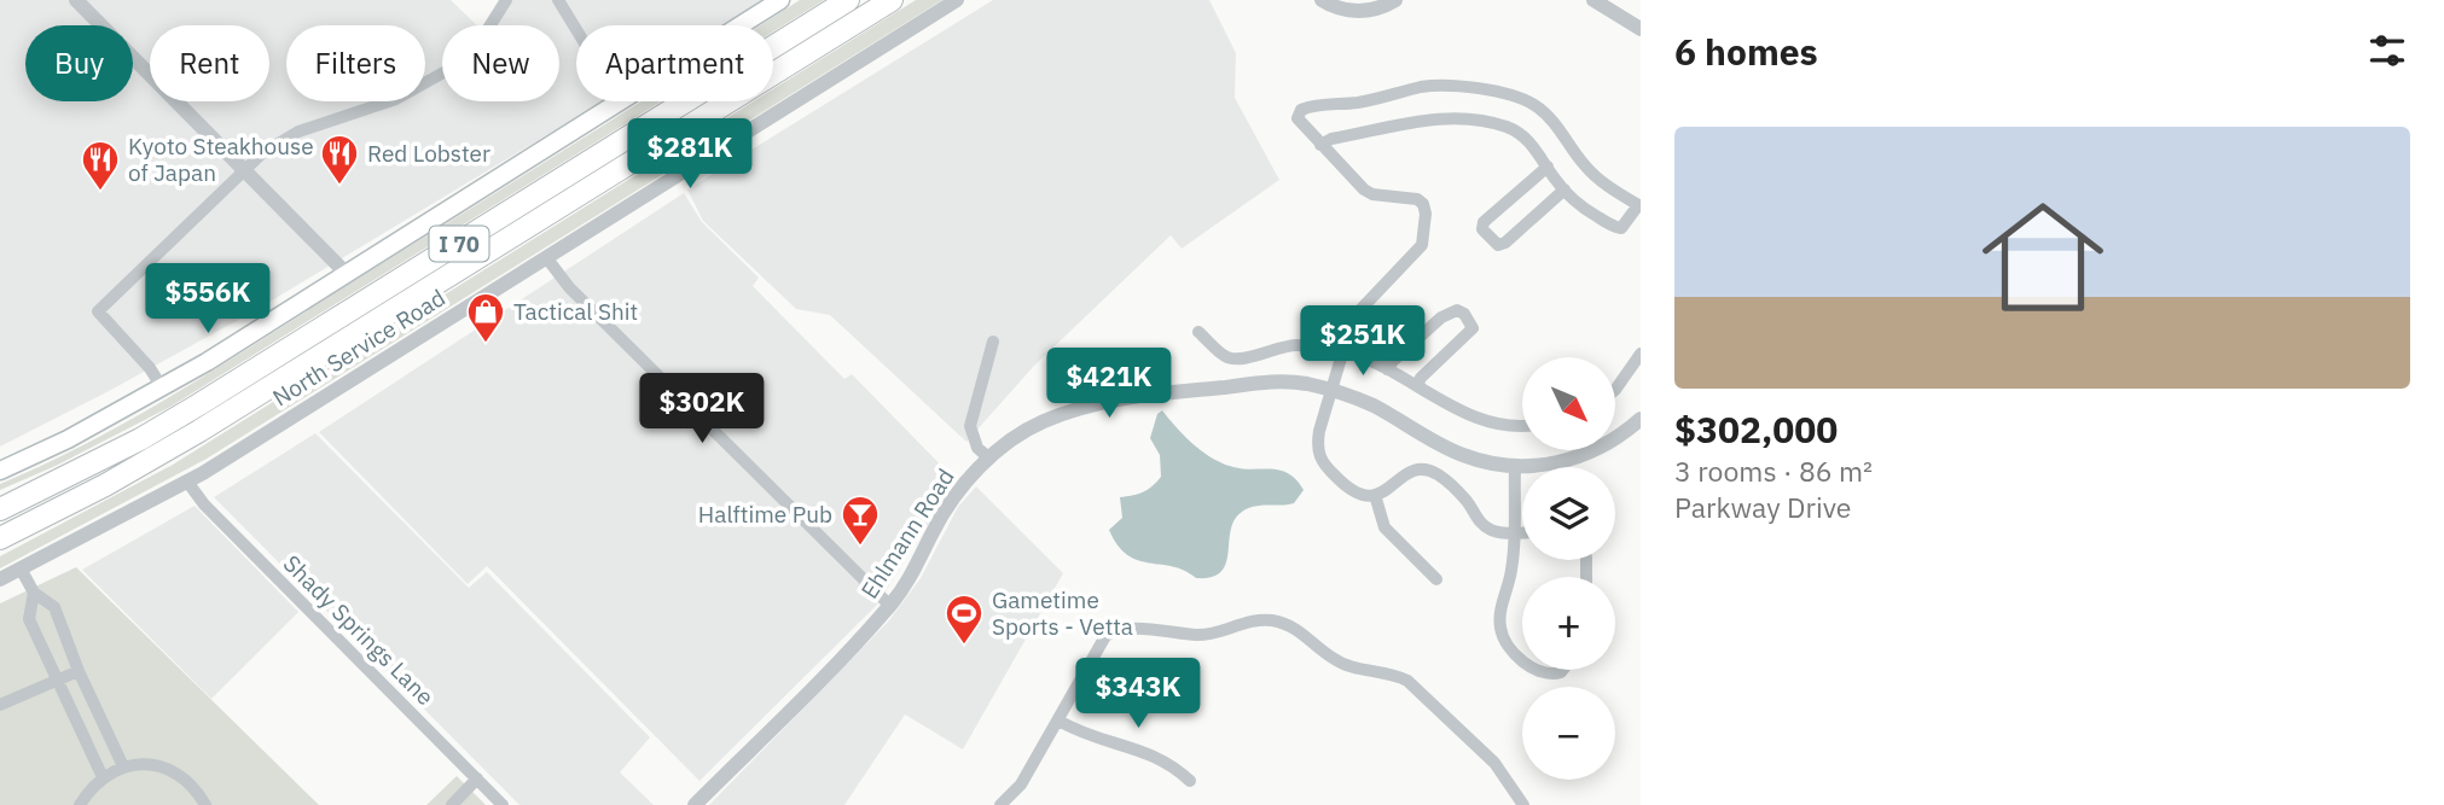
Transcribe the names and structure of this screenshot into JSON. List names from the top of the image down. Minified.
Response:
{"streets":{"highway":["I 70"],"street":["North Service Road","Ehlmann Road","Shady Springs Lane"]},"crossings":[["North Service Road","Shady Springs Lane"]],"places":{"restaurant":["Red Lobster","Kyoto Steakhouse of Japan"],"shop":["Tactical Shit"],"bar":["Halftime Pub"],"sports":["Gametime Sports - Vetta"]},"north":"bottom right","page":{"heading":"6 homes","chip":["Buy","Rent","Filters","New","Apartment"],"list":[{"name":"$302,000","note":"3 rooms · 86 m² · Parkway Drive"}],"price":["$281K","$556K","$251K","$421K","$302K","$343K"],"map_buttons":["+","−"]}}
